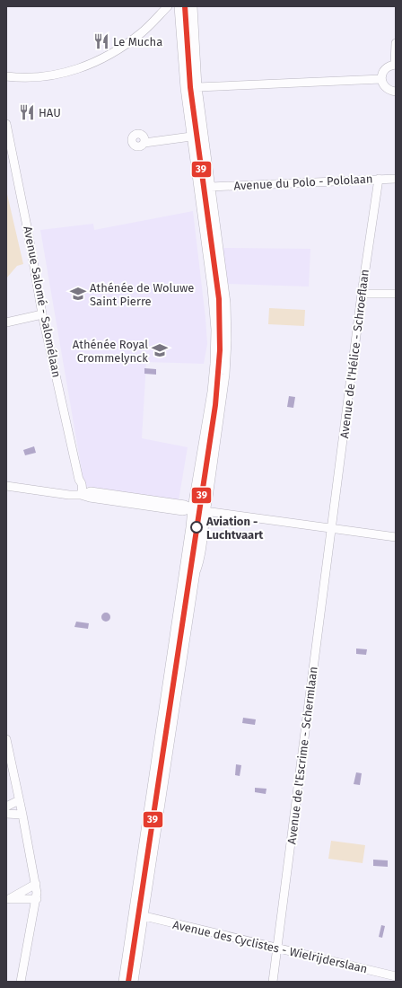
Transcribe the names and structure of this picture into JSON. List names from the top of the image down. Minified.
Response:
{"streets":{"street":["Avenue du Polo - Pololaan","Avenue Salomé - Salomélaan","Avenue de l'Hélice - Schroeflaan","Avenue de l'Escrime - Schermlaan","Avenue des Cyclistes - Wielrijderslaan"]},"crossings":[["Avenue du Polo - Pololaan","Avenue de l'Hélice - Schroeflaan"],["Avenue de l'Hélice - Schroeflaan","Avenue de l'Escrime - Schermlaan"],["Avenue de l'Escrime - Schermlaan","Avenue des Cyclistes - Wielrijderslaan"]],"places":{"restaurant":["Le Mucha","HAU"],"school or university":["Athénée de Woluwe Saint Pierre","Athénée Royal Crommelynck"],"other":["Aviation - Luchtvaart"]},"lines":["transit line 39"]}
